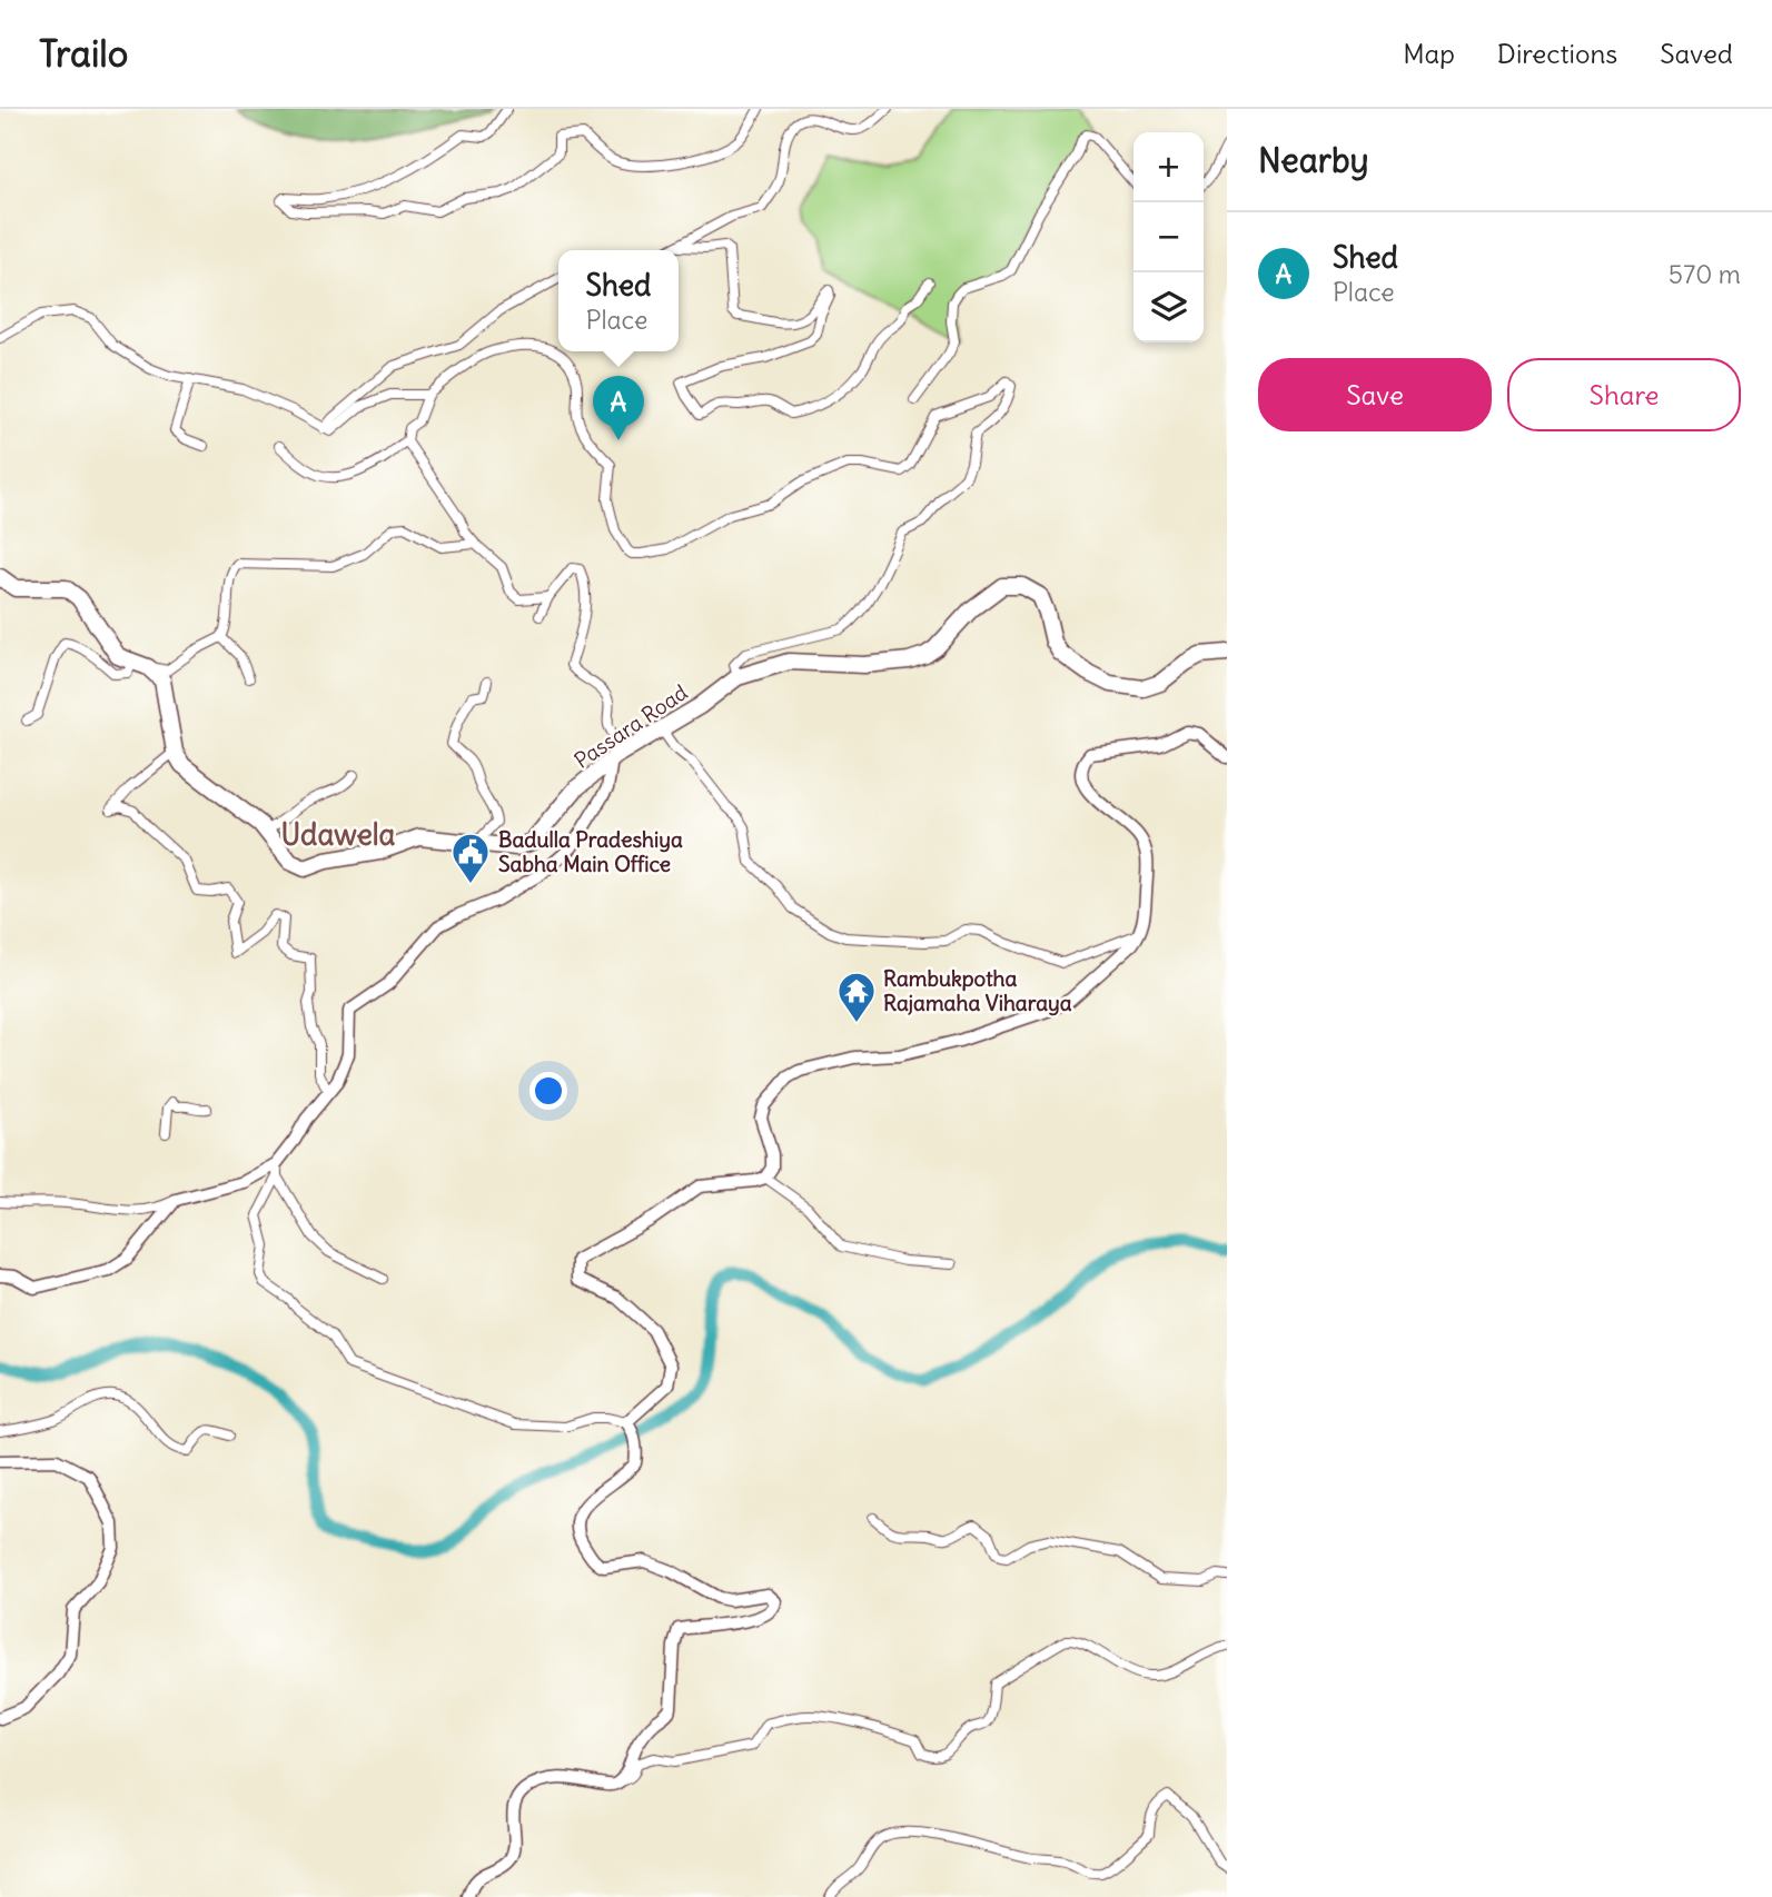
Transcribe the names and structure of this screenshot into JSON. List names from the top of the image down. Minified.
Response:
{"streets":{"highway":["Passara Road"]},"districts":["Udawela"],"places":{"public building":["Badulla Pradeshiya Sabha Main Office"],"temple":["Rambukpotha Rajamaha Viharaya"]},"page":{"header":"Trailo","nav":["Map","Directions","Saved"],"heading":"Nearby","map_buttons":["+","−"],"list":[{"mark":"A","name":"Shed","note":"Place","value":"570 m"}],"popup":["Shed","Place"],"buttons":["Save","Share"],"pins":"A"}}
